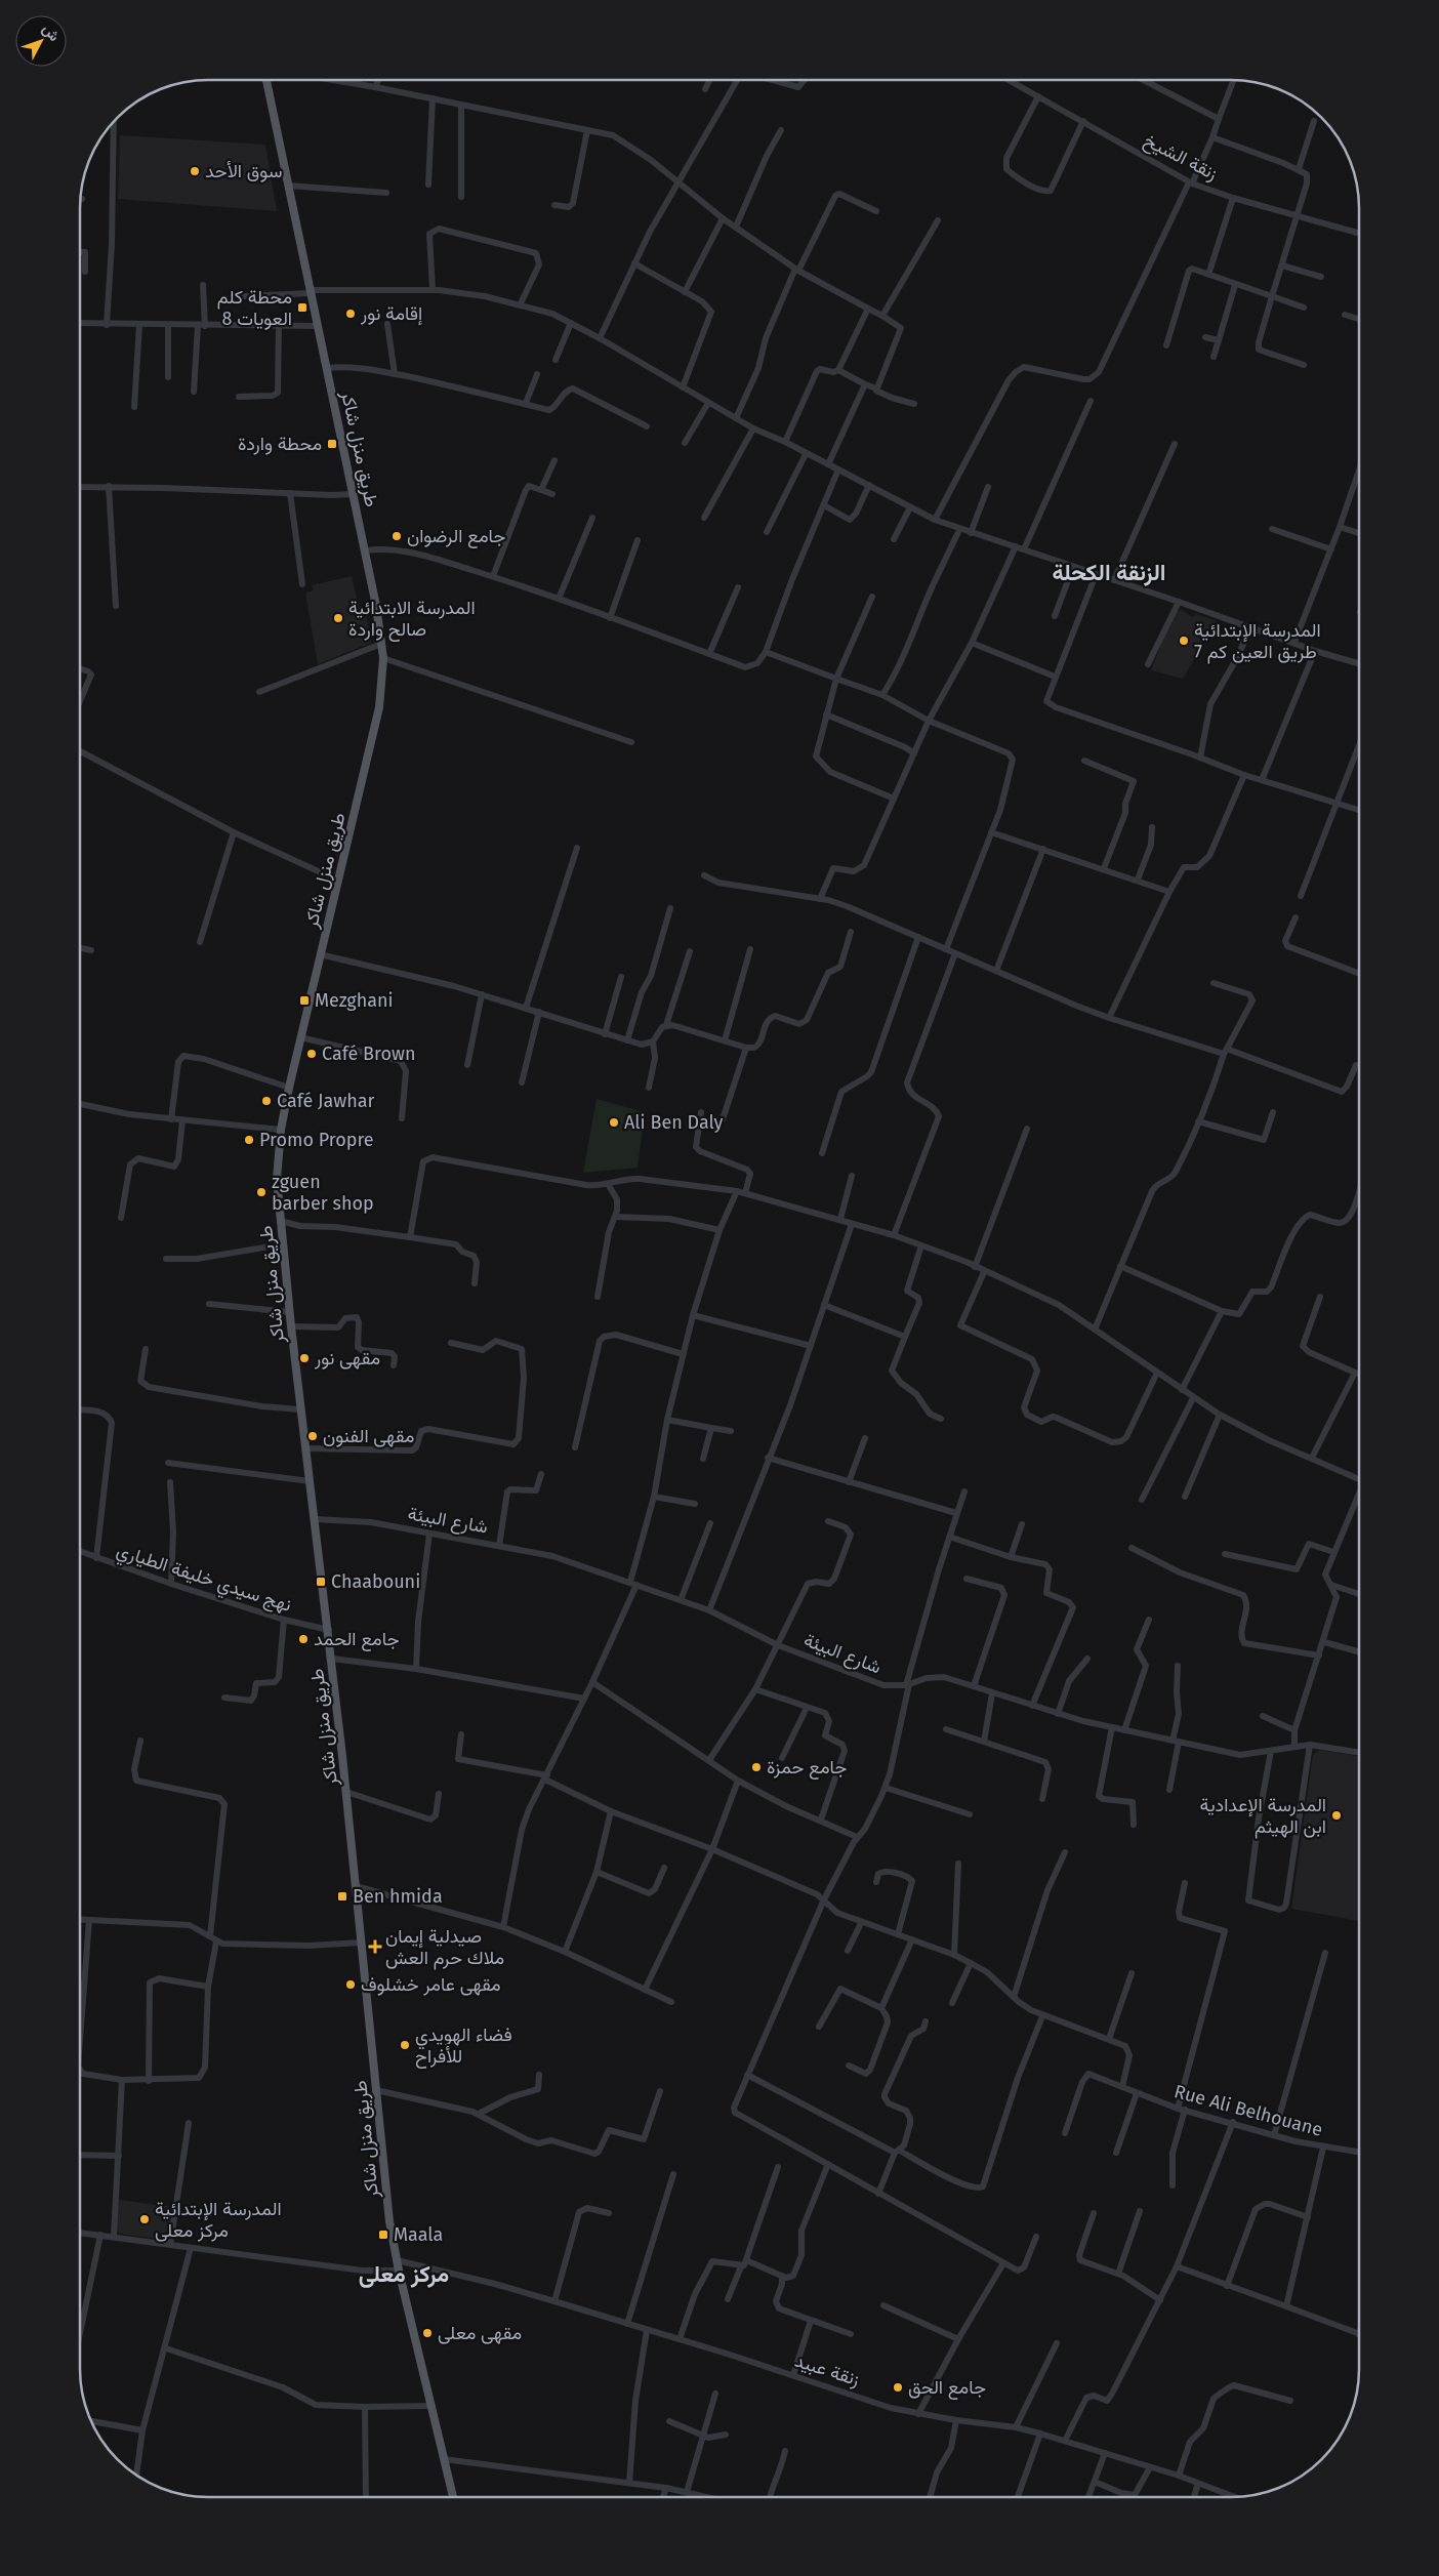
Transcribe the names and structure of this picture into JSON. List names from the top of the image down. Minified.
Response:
{"streets":{"main road":["طريق منزل شاكر"],"street":["زنقة الشيخ","شارع البيئة","نهج سيدي خليفة الطياري","Rue Ali Belhouane","زنقة عبيد"]},"crossings":[["طريق منزل شاكر","شارع البيئة"],["طريق منزل شاكر","نهج سيدي خليفة الطياري"],["طريق منزل شاكر","زنقة عبيد"]],"districts":["الزنقة الكحلة","مركز معلى"],"places":{"other":["سوق الأحد","إقامة نور","جامع الرضوان","المدرسة الابتدائية صالح واردة","المدرسة الإبتدائية طريق العين كم 7","Café Brown","Café Jawhar","Ali Ben Daly","Promo Propre","zguen barber shop","مقهى نور","مقهى الفنون","جامع الحمد","جامع حمزة","المدرسة الإعدادية ابن الهيثم","مقهى عامر خشلوف","فضاء الهويدي للأفراح","المدرسة الإبتدائية مركز معلى","مقهى معلى","جامع الحق"],"transit":["محطة كلم 8 العويات","محطة واردة","Mezghani","Chaabouni","Ben hmida","Maala"],"health":["صيدلية إيمان ملاك حرم العش"]},"north":"top right"}
